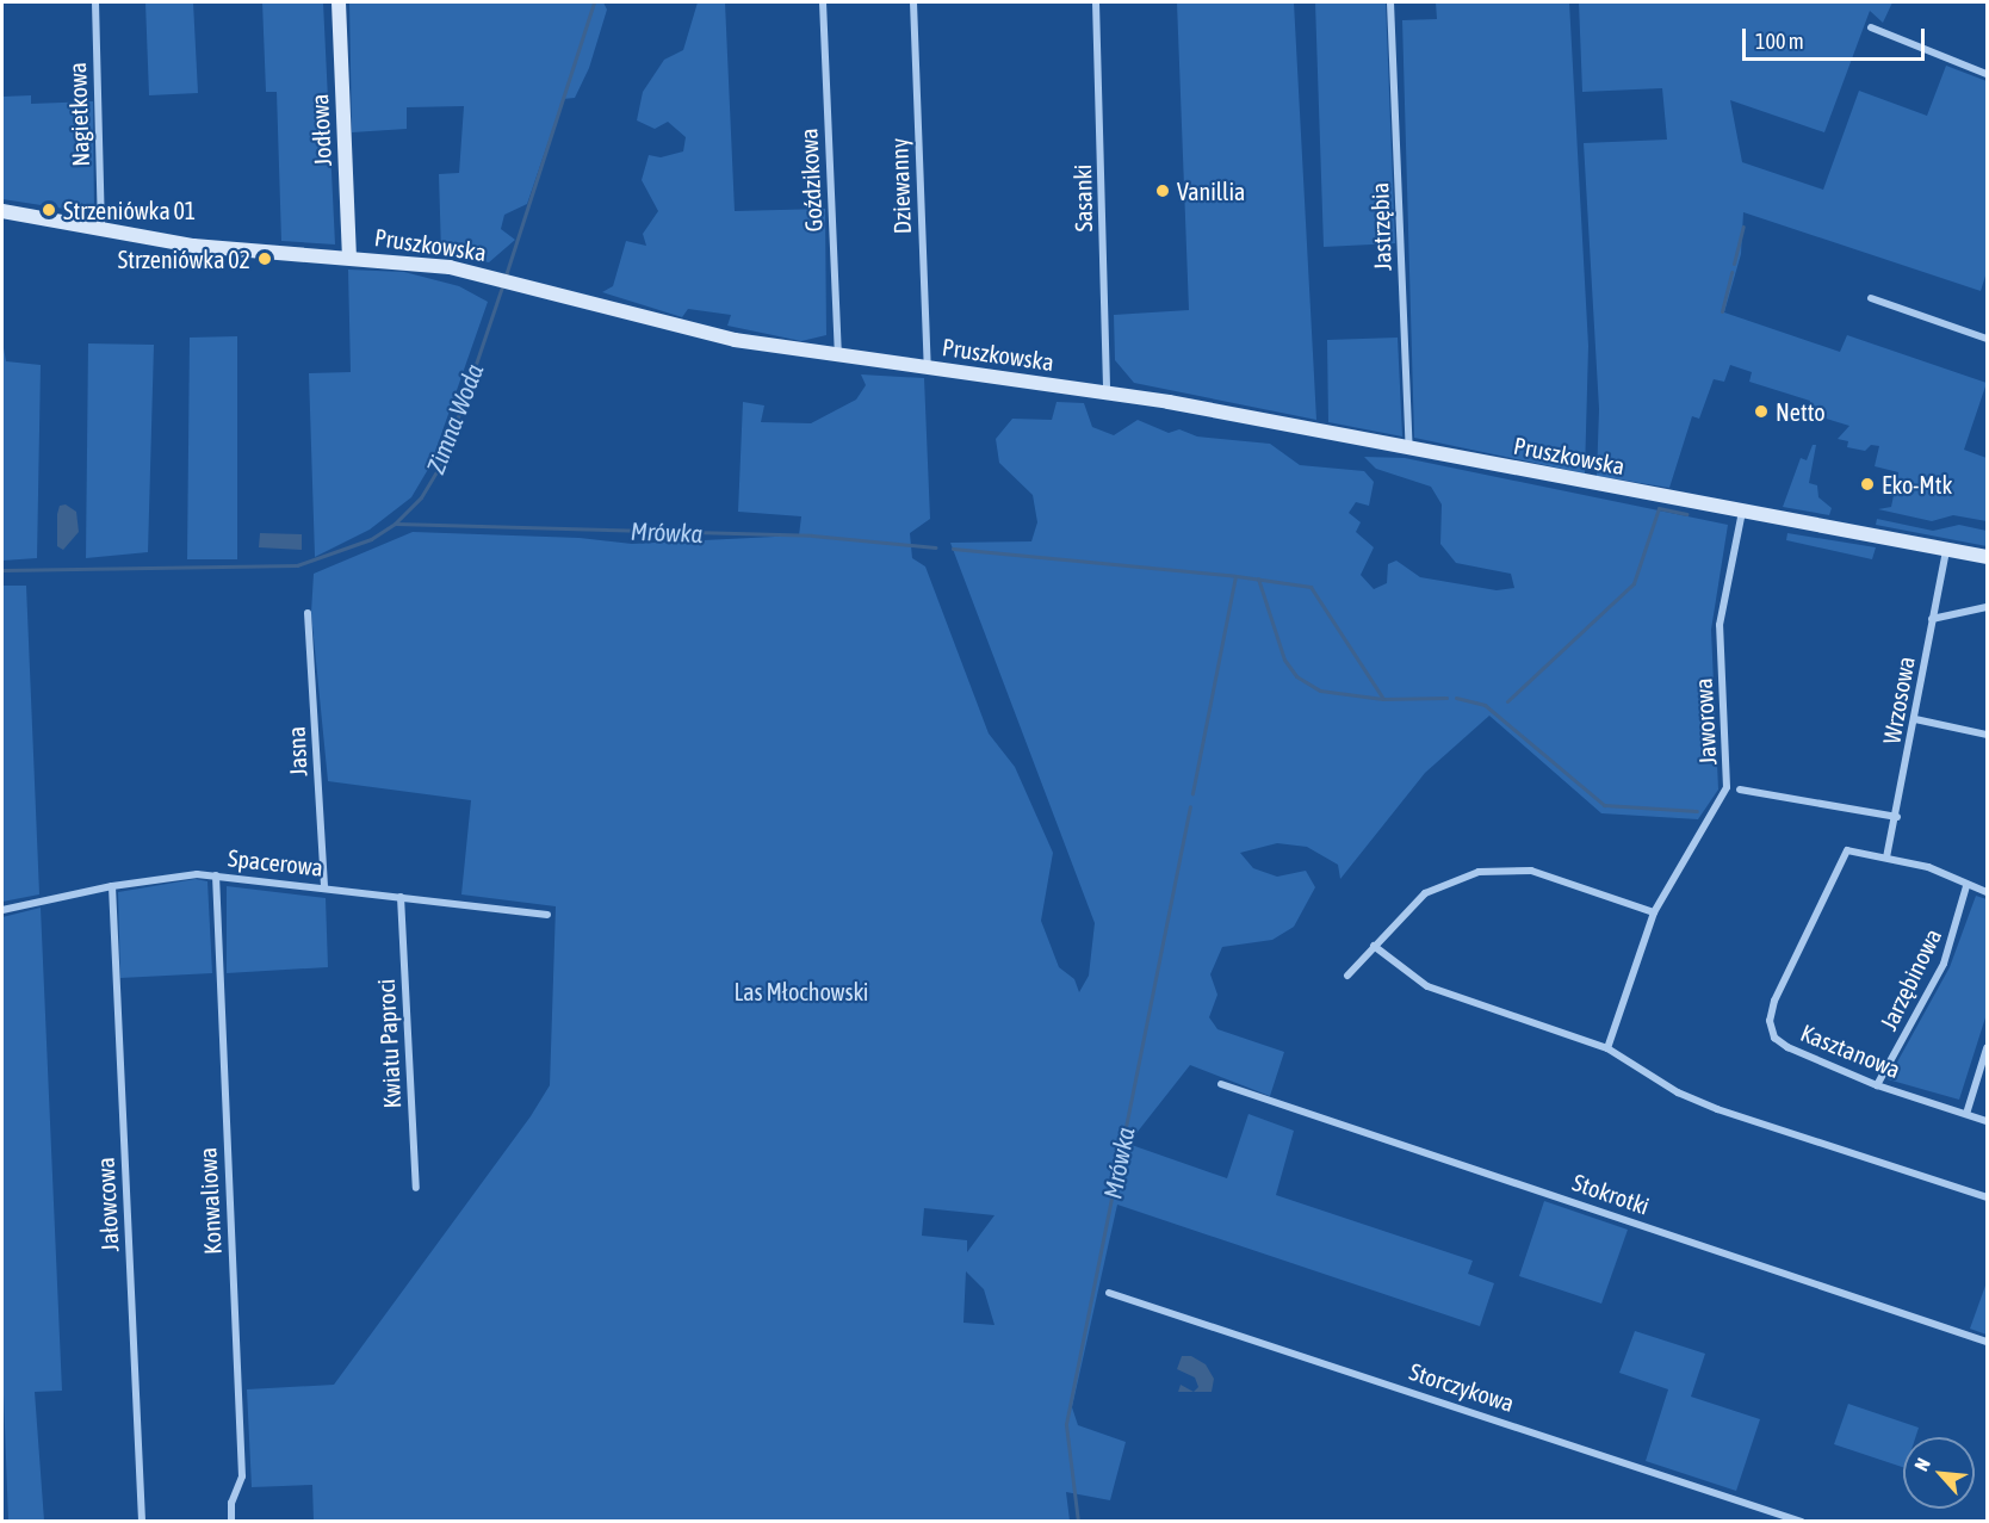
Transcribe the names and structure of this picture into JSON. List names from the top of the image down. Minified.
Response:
{"streets":{"street":["Nagietkowa","Jodłowa","Goździkowa","Dziewanny","Sasanki","Jastrzębia","Pruszkowska","Wrzosowa","Jaworowa","Jasna","Spacerowa","Jarzębinowa","Kwiatu Paproci","Kasztanowa","Stokrotki","Konwaliowa","Jałowcowa","Storczykowa"]},"crossings":[["Nagietkowa","Pruszkowska"],["Jodłowa","Pruszkowska"],["Goździkowa","Pruszkowska"],["Dziewanny","Pruszkowska"],["Sasanki","Pruszkowska"],["Jastrzębia","Pruszkowska"],["Pruszkowska","Wrzosowa"],["Pruszkowska","Jaworowa"],["Wrzosowa","Jaworowa"],["Wrzosowa","Kasztanowa"],["Jasna","Spacerowa"],["Spacerowa","Kwiatu Paproci"],["Spacerowa","Konwaliowa"],["Spacerowa","Jałowcowa"],["Jarzębinowa","Kasztanowa"]],"water":["Zimna Woda","Mrówka"],"parks":["Las Młochowski"],"places":["Vanillia","Strzeniówka 01","Strzeniówka 02","Netto","Eko-Mtk"],"scale_bar":"100 m","north":"top left"}
